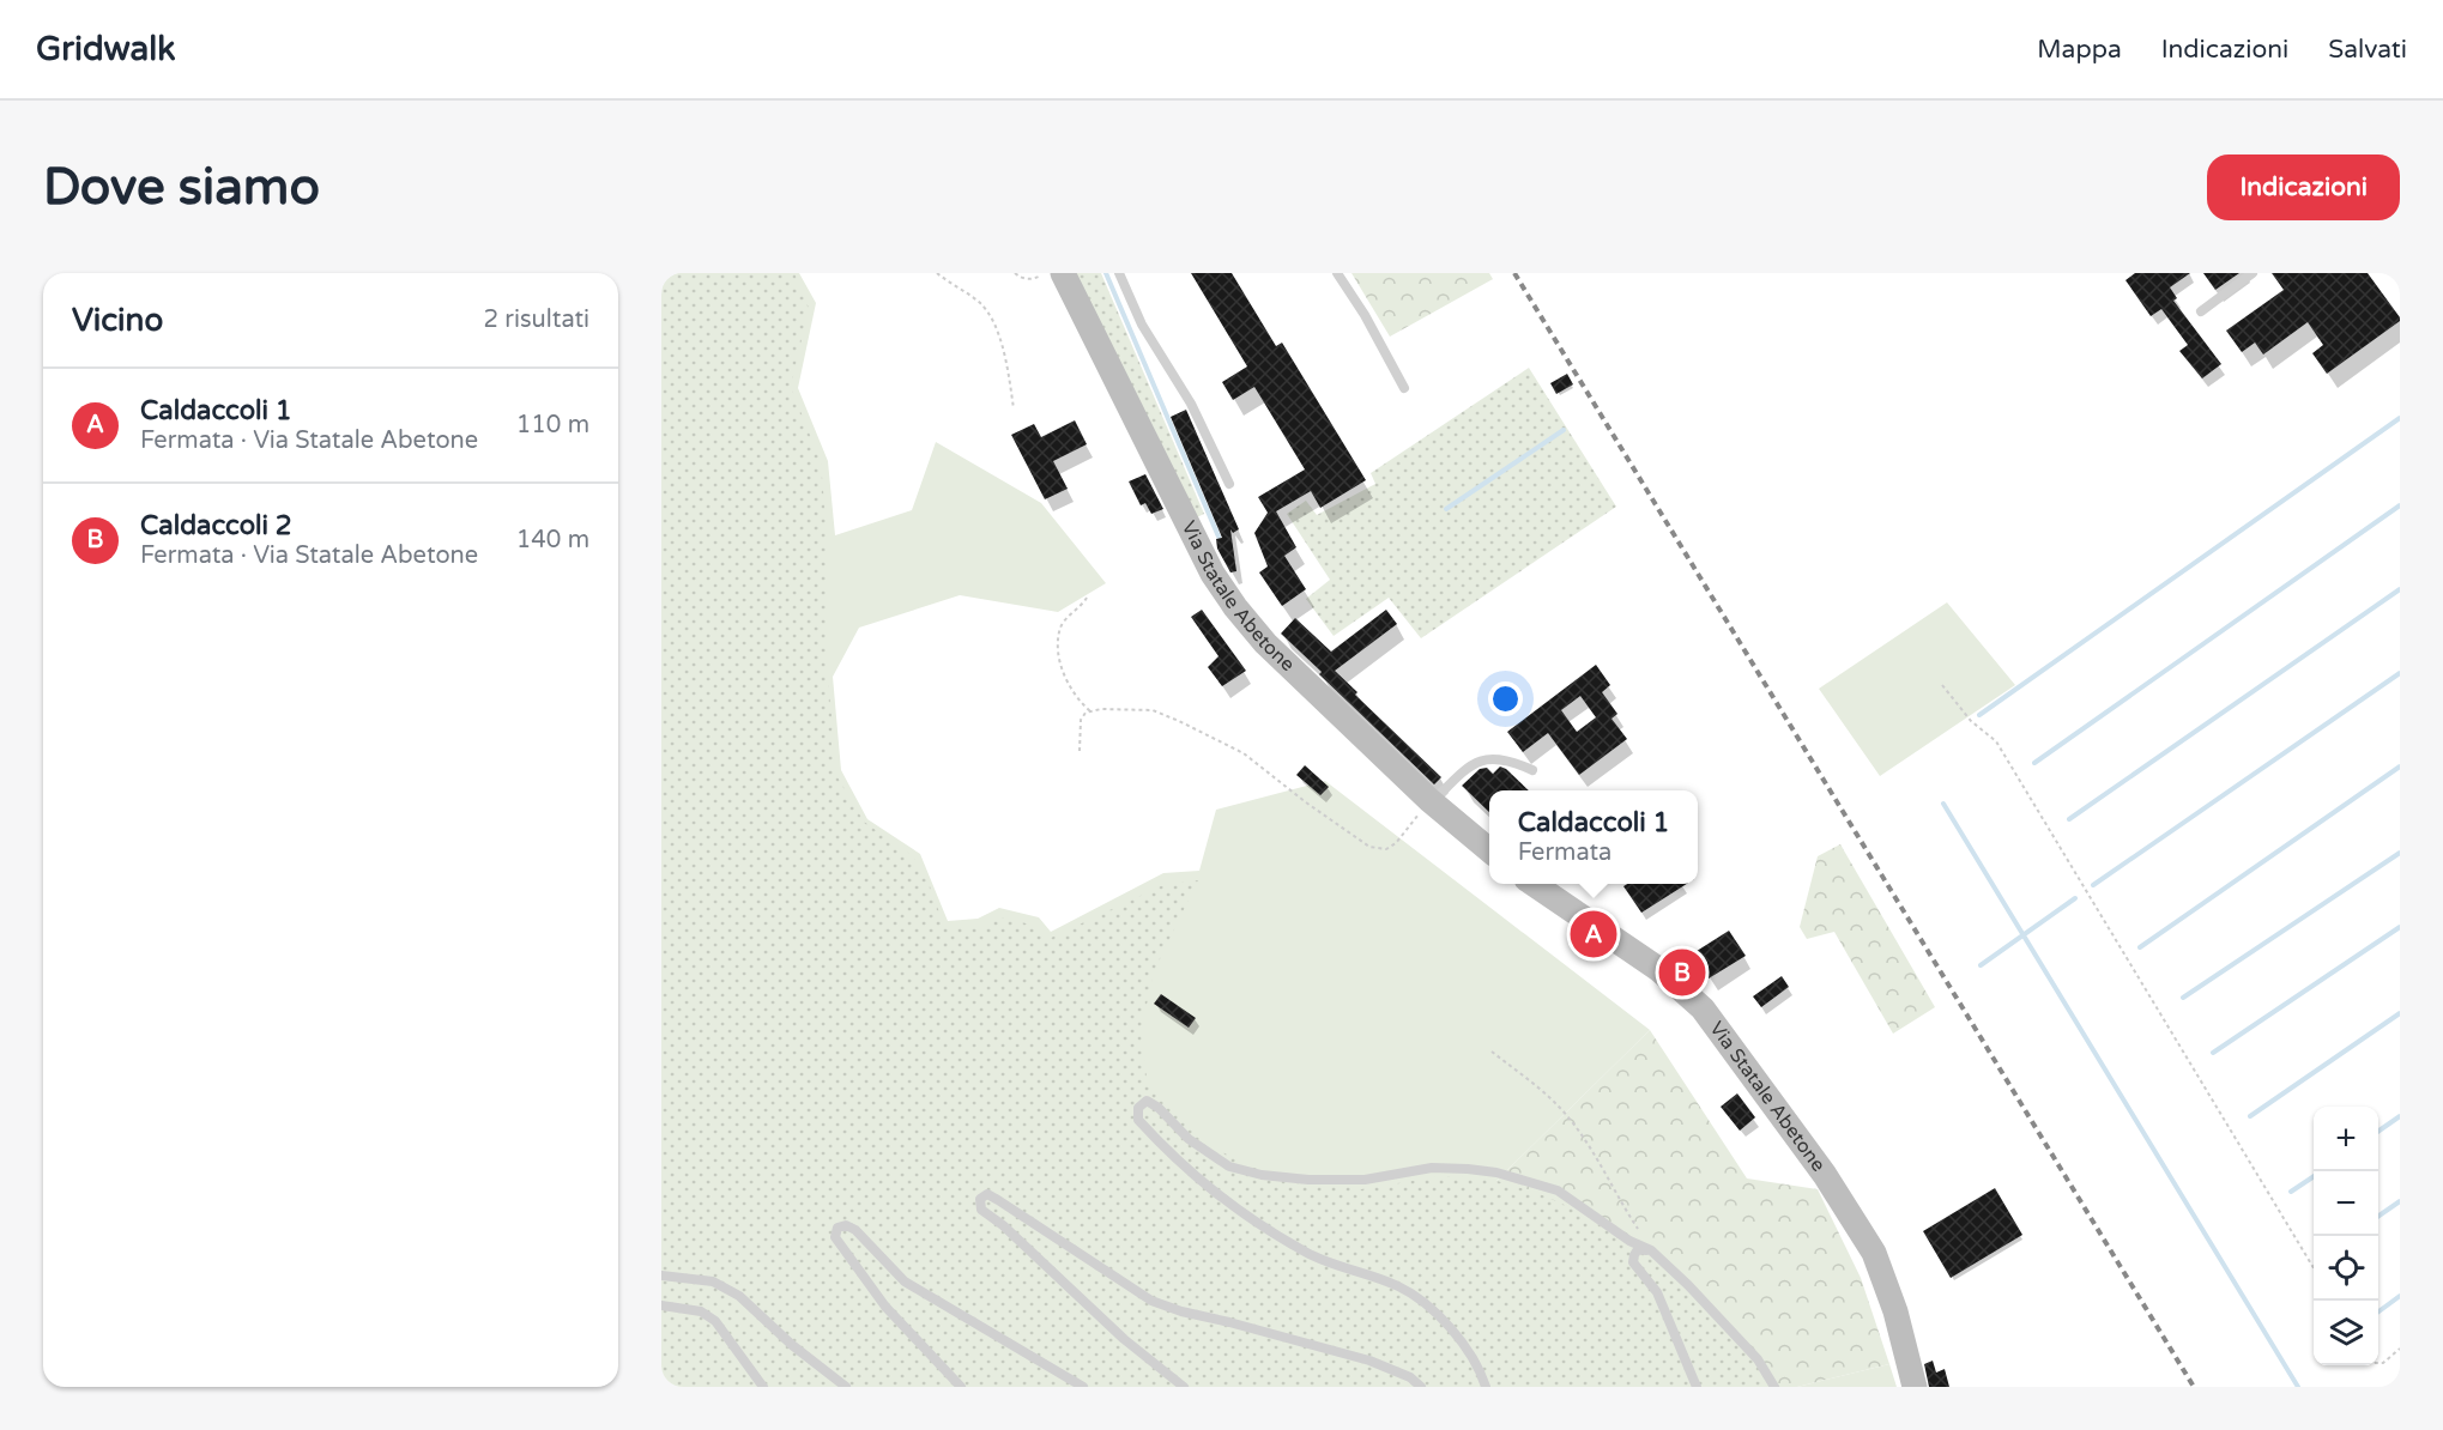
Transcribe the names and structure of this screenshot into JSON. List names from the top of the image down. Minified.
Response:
{"streets":{"main road":["Via Statale Abetone"]},"page":{"header":"Gridwalk","nav":["Mappa","Indicazioni","Salvati"],"buttons":"Indicazioni","title":"Dove siamo","heading":["Vicino","2 risultati"],"list":[{"mark":"A","name":"Caldaccoli 1","note":"Fermata · Via Statale Abetone","value":"110 m"},{"mark":"B","name":"Caldaccoli 2","note":"Fermata · Via Statale Abetone","value":"140 m"}],"popup":["Caldaccoli 1","Fermata"],"pins":["A","B"],"map_buttons":["+","−"]}}
